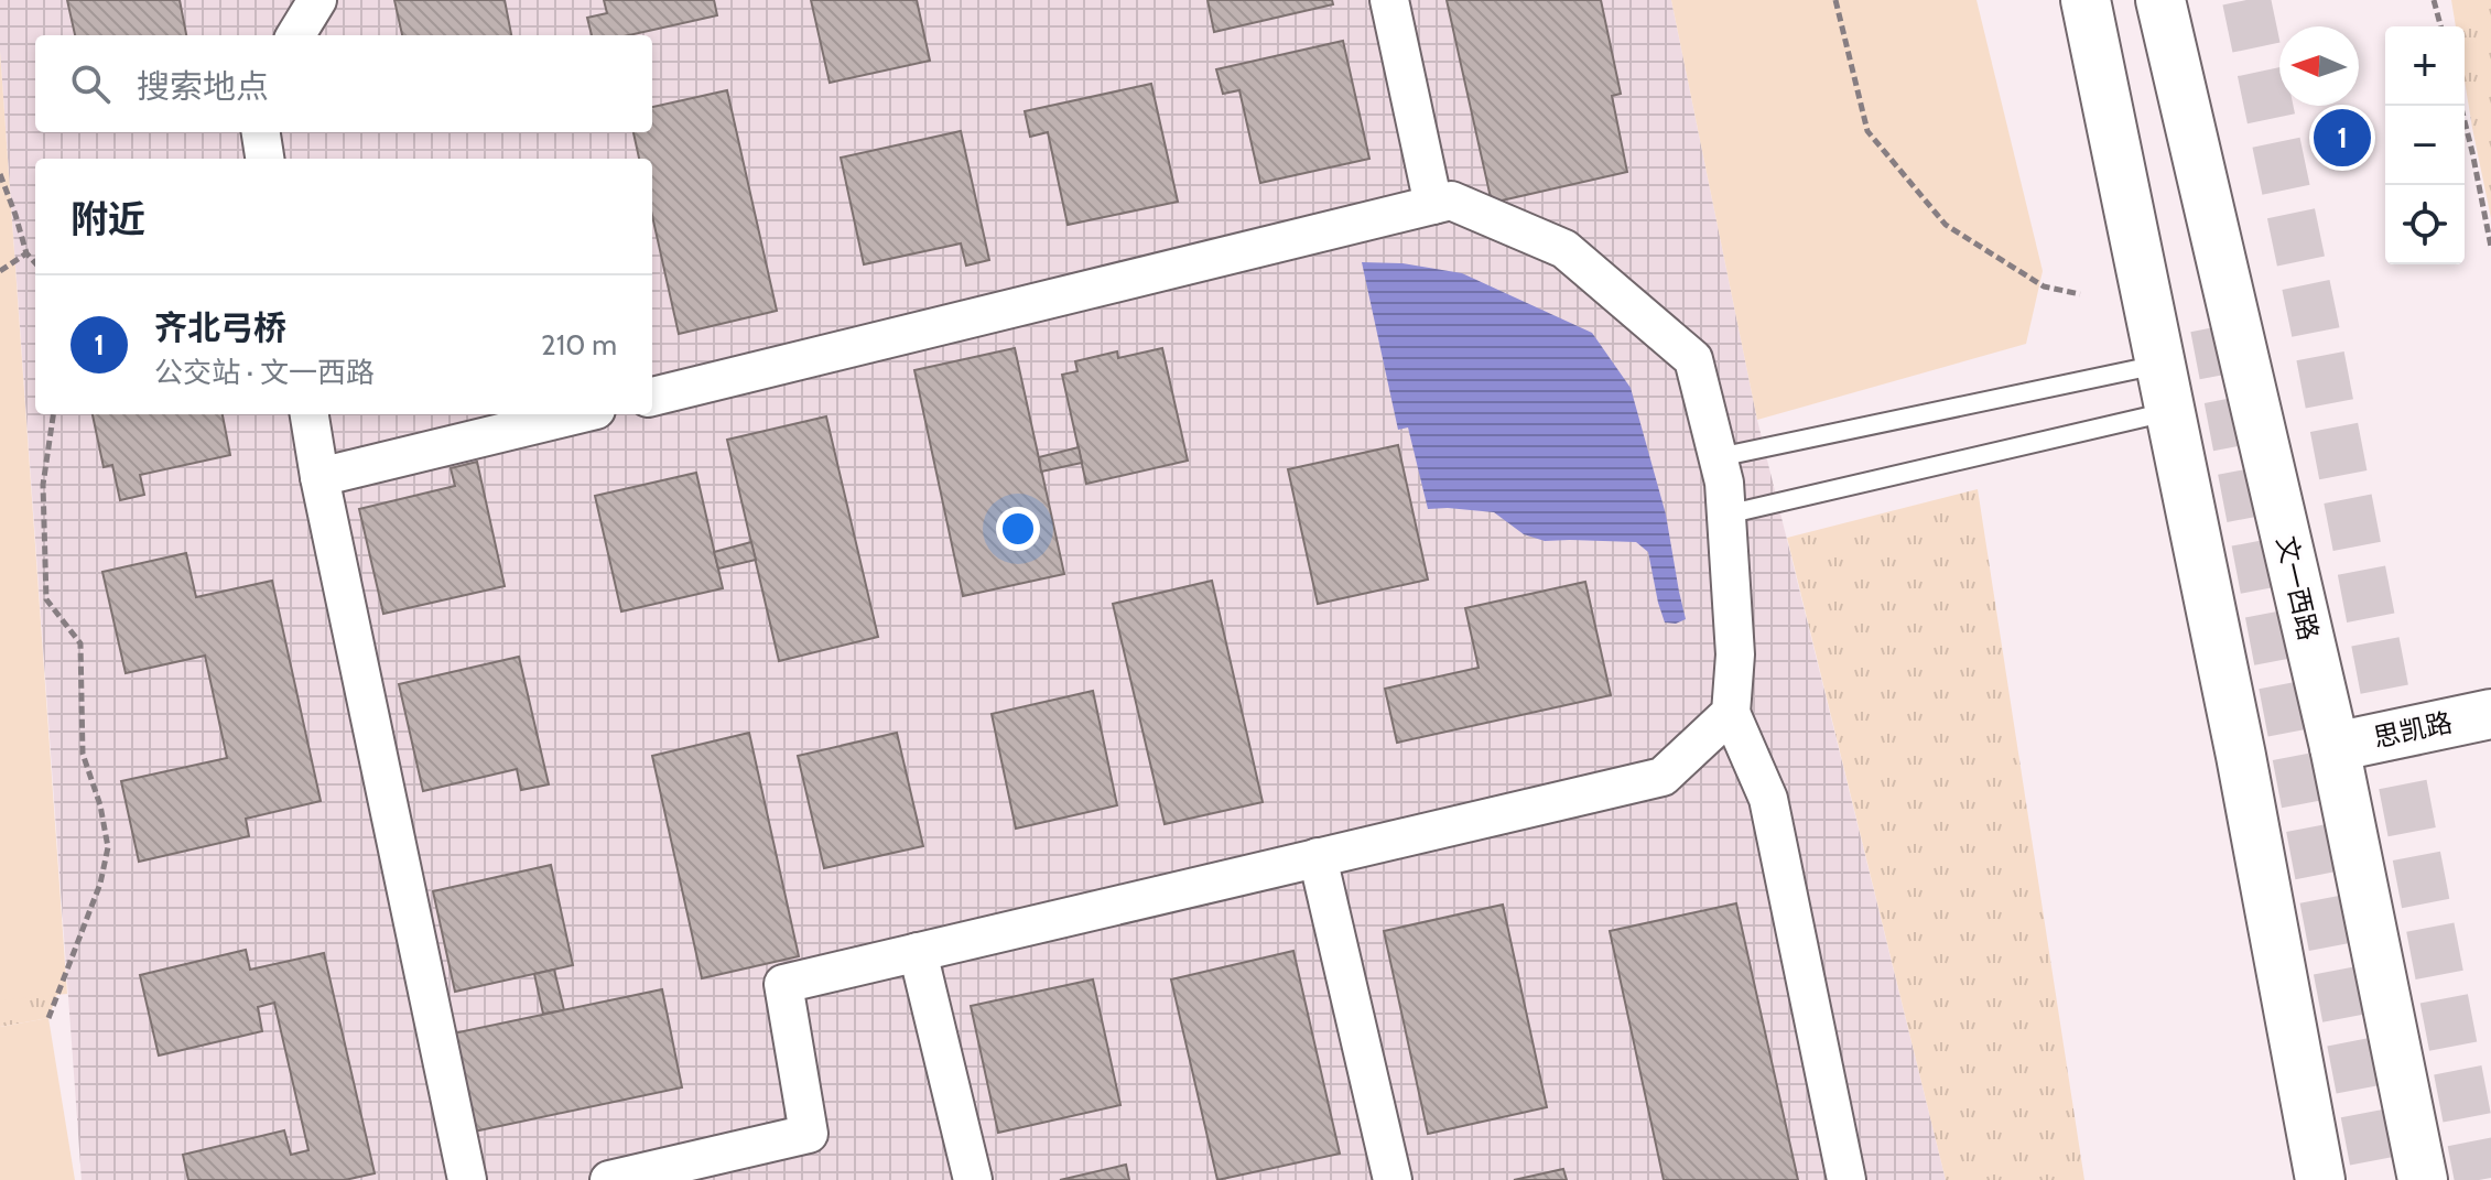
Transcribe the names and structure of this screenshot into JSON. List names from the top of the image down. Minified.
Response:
{"streets":{"main road":["文一西路","思凯路"]},"crossings":[["文一西路","思凯路"]],"north":"left","page":{"map_buttons":["+","−"],"search":"搜索地点","pins":"1","heading":"附近","list":[{"mark":"1","name":"齐北弓桥","note":"公交站 · 文一西路","value":"210 m"}]}}
